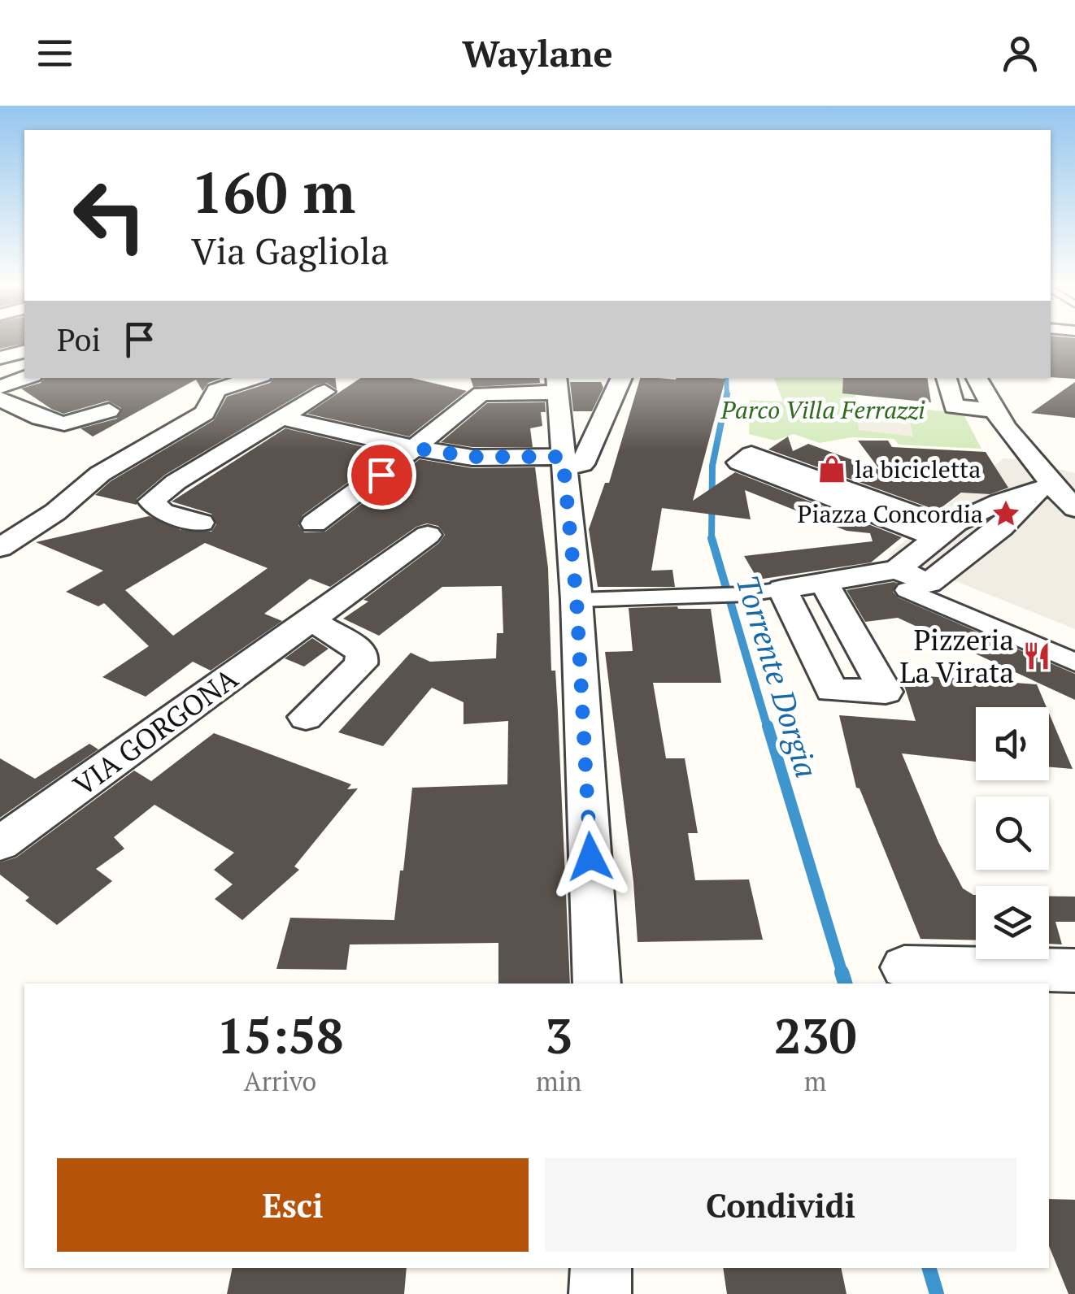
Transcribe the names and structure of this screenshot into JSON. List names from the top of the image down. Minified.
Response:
{"streets":{"street":["VIA GORGONA"]},"water":["Torrente Dorgia"],"parks":["Parco Villa Ferrazzi"],"places":{"shop":["la bicicletta"],"place":["Piazza Concordia"],"restaurant":["Pizzeria La Virata"]},"page":{"header":"Waylane","turn":["160 m","Via Gagliola"],"then":"Poi","eta":["15:58","Arrivo","3","min","230","m"],"buttons":["Esci","Condividi"]}}
